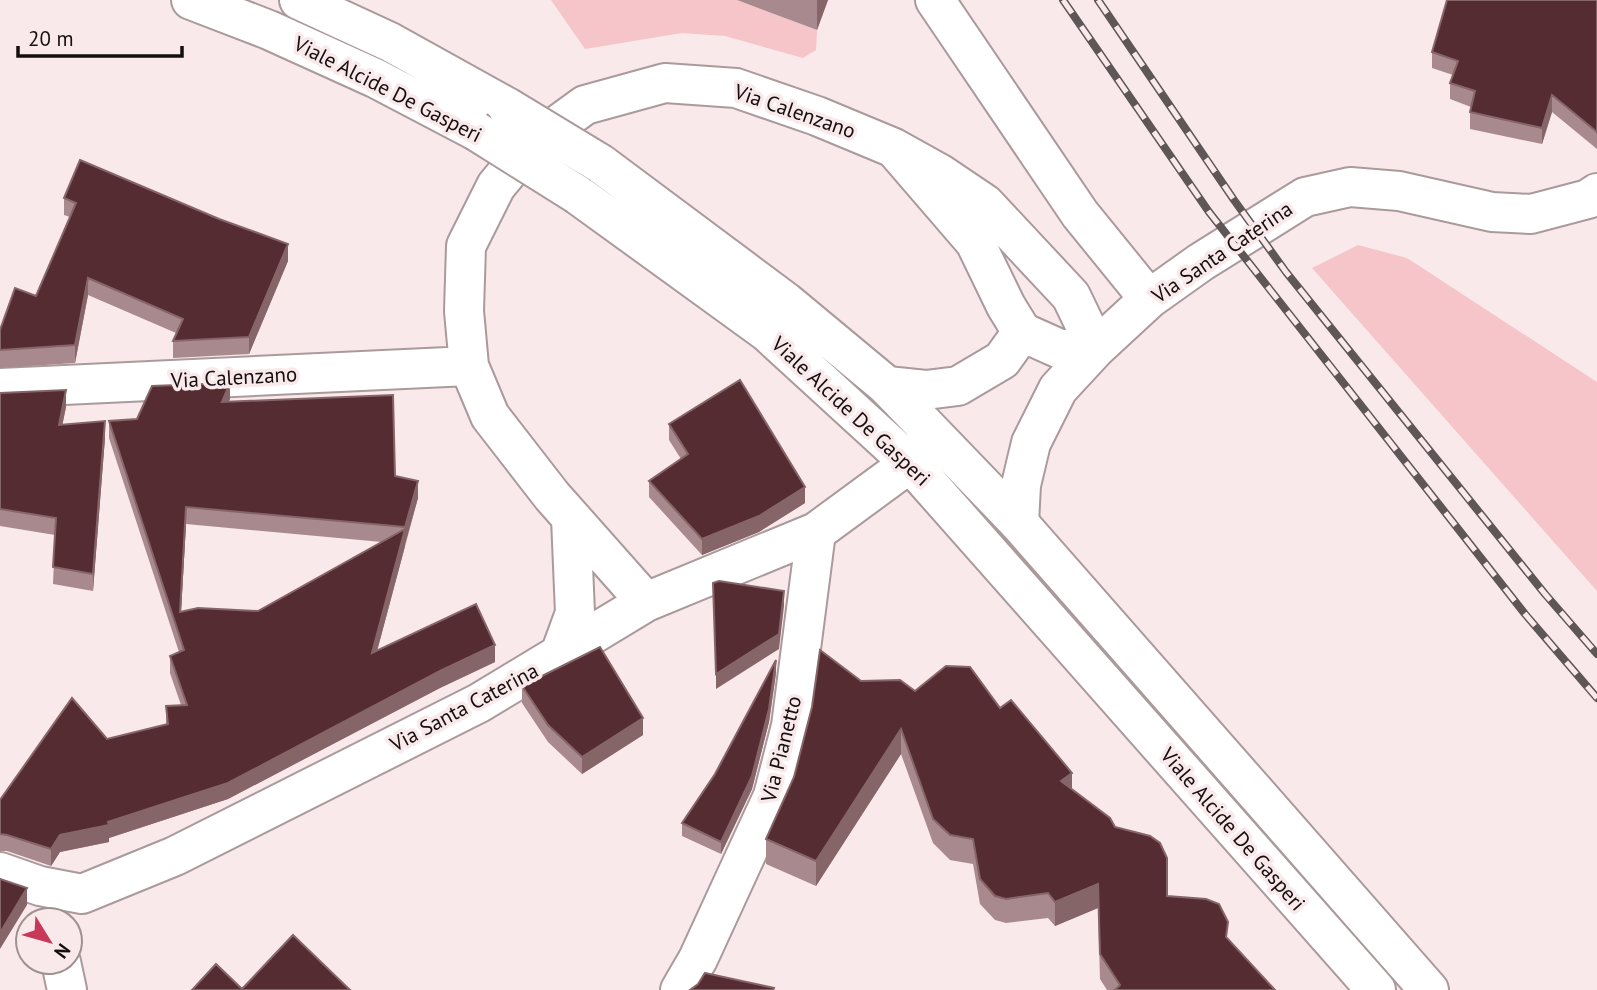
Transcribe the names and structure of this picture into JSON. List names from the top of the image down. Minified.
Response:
{"streets":{"street":["Viale Alcide De Gasperi","Via Calenzano","Via Santa Caterina","Via Pianetto"]},"crossings":[["Viale Alcide De Gasperi","Via Santa Caterina"],["Via Calenzano","Via Santa Caterina"],["Via Santa Caterina","Via Pianetto"]],"scale_bar":"20 m","north":"bottom right"}
